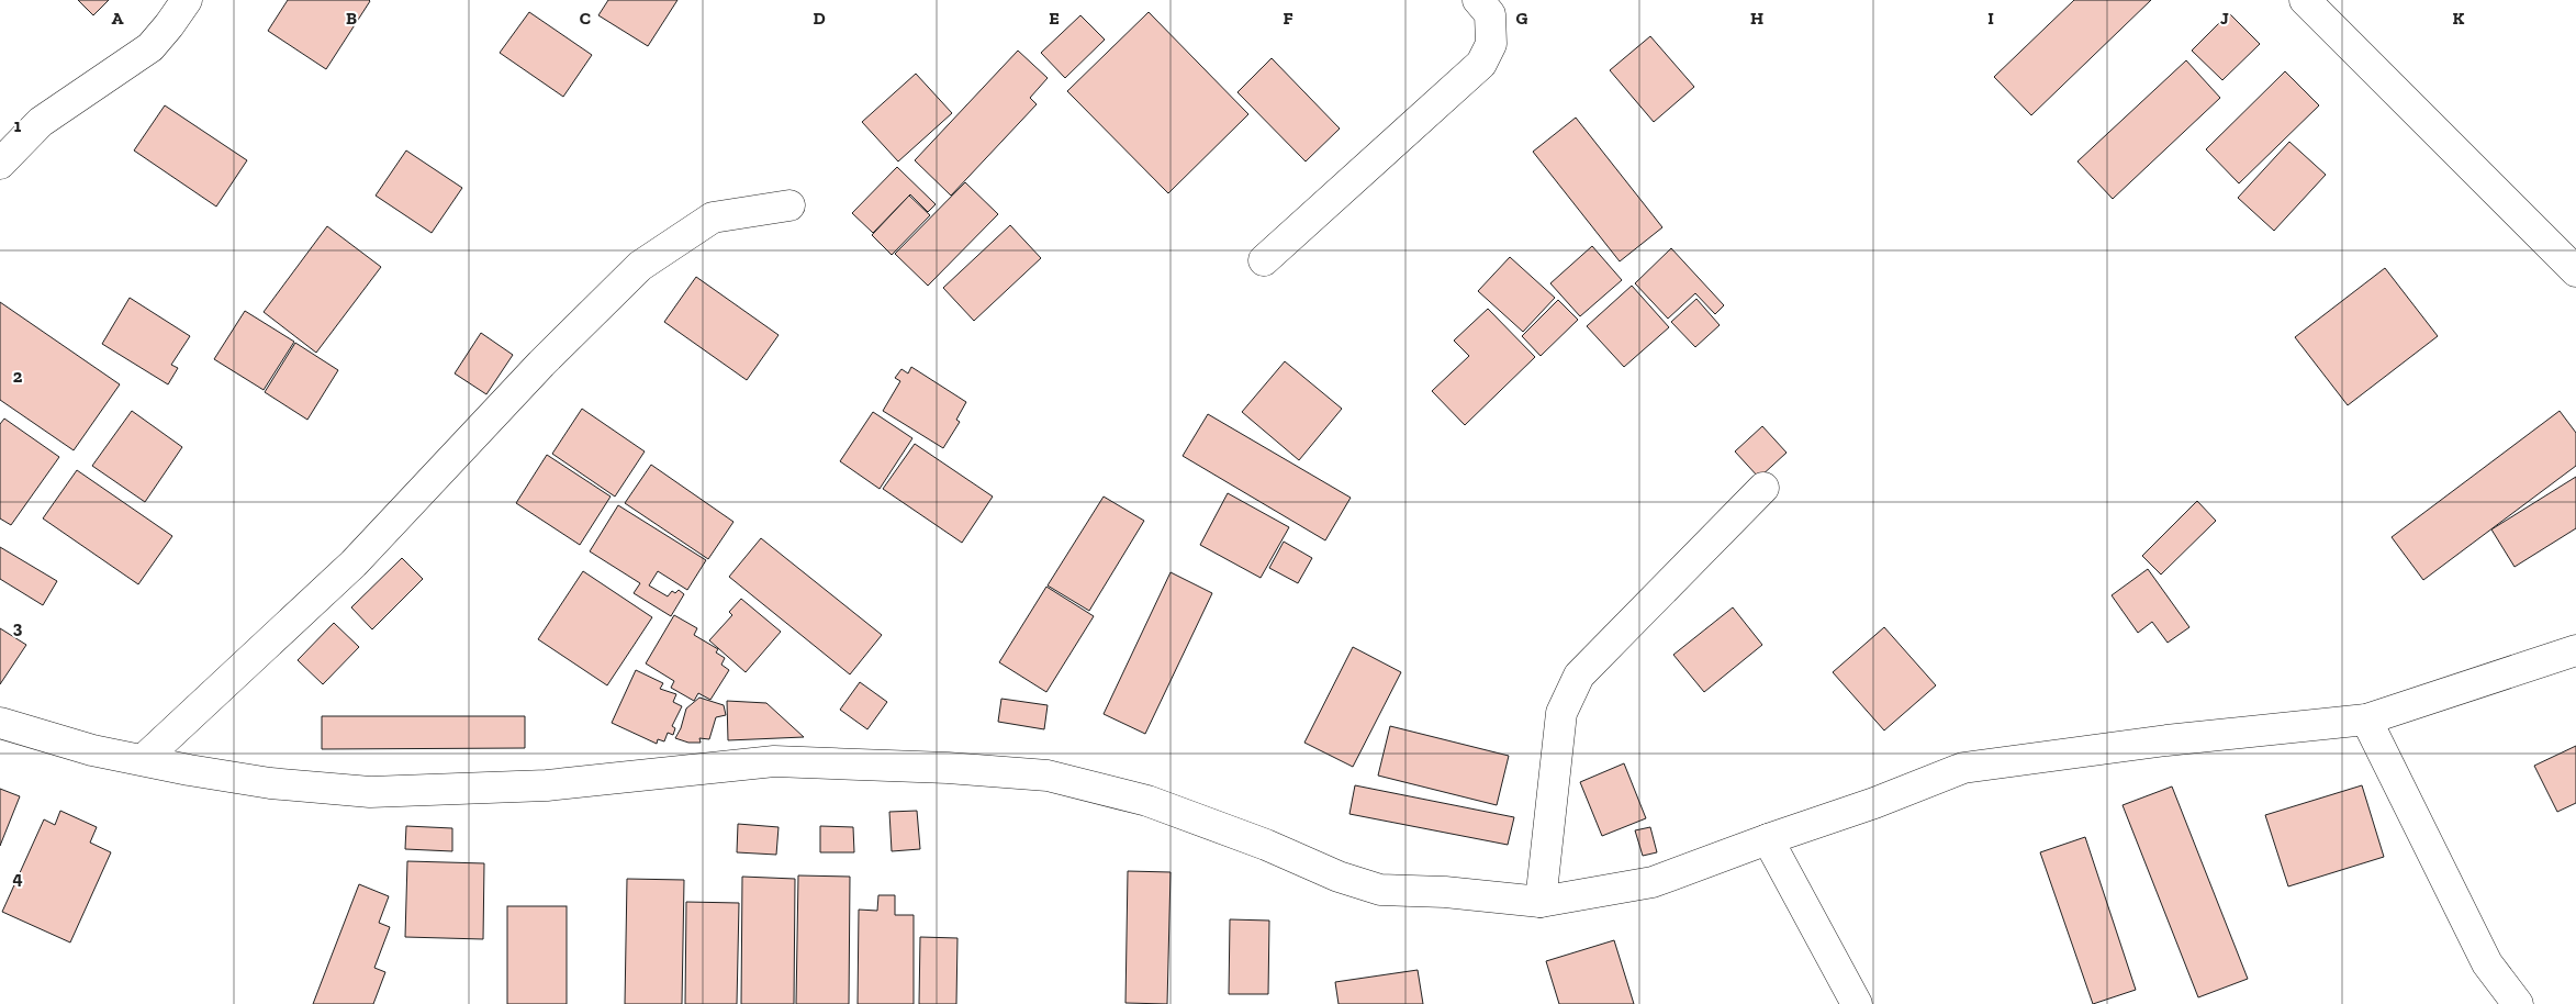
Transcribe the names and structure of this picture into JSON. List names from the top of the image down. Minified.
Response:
{"grid":{"columns":["A","B","C","D","E","F","G","H","I","J","K"],"rows":["1","2","3","4"]}}
